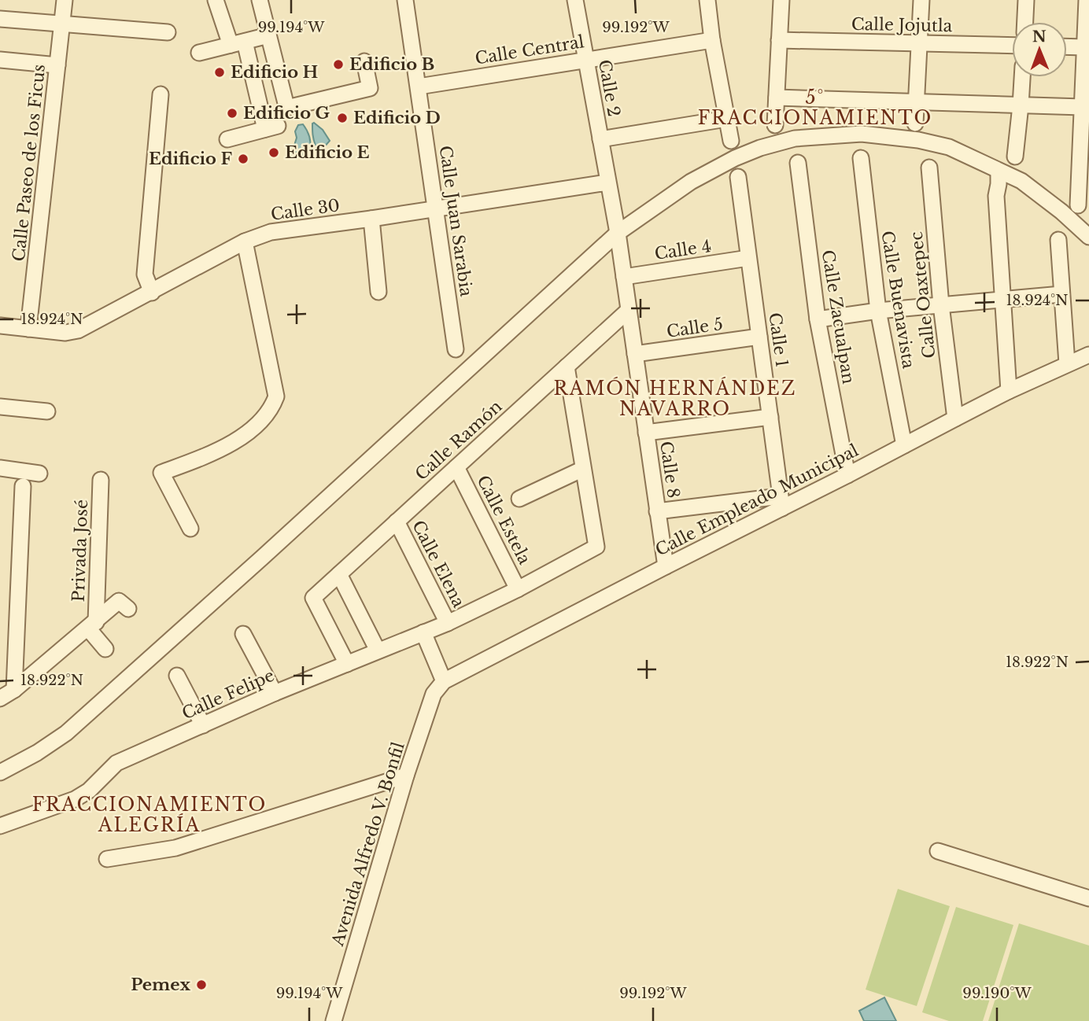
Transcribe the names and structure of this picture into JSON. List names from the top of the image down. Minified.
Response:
{"streets":{"street":["Calle Jojutla","Calle Central","Calle 2","Calle Paseo de los Ficus","Calle 30","Calle Juan Sarabia","Calle 4","Calle Oaxtepec","Calle Buenavista","Calle Zacualpan","Calle 5","Calle 1","Calle Ramón","Calle 8","Calle Empleado Municipal","Calle Estela","Privada José","Calle Elena","Calle Felipe","Avenida Alfredo V. Bonfil"]},"crossings":[["Calle Central","Calle 2"],["Calle Central","Calle Juan Sarabia"],["Calle 2","Calle 30"],["Calle 2","Calle 8"],["Calle Paseo de los Ficus","Calle 30"],["Calle 30","Calle Juan Sarabia"],["Calle 30","Calle 8"],["Calle 4","Calle 1"],["Calle 4","Calle 8"],["Calle Oaxtepec","Calle Empleado Municipal"],["Calle Buenavista","Calle Empleado Municipal"],["Calle Zacualpan","Calle Empleado Municipal"],["Calle 5","Calle 1"],["Calle 5","Calle 8"],["Calle 1","Calle Empleado Municipal"],["Calle Ramón","Calle 8"],["Calle Ramón","Calle Estela"],["Calle Ramón","Calle Elena"],["Calle Ramón","Calle Felipe"],["Calle 8","Calle Empleado Municipal"],["Calle Empleado Municipal","Avenida Alfredo V. Bonfil"],["Calle Estela","Calle Felipe"],["Calle Elena","Calle Felipe"]],"districts":["5° FRACCIONAMIENTO","RAMÓN HERNÁNDEZ NAVARRO","FRACCIONAMIENTO ALEGRÍA"],"places":["Edificio B","Edificio H","Edificio G","Edificio D","Edificio E","Edificio F","Pemex"],"north":"top","coordinates":["99.194°W","99.192°W","18.924°N","18.922°N","99.190°W"]}
